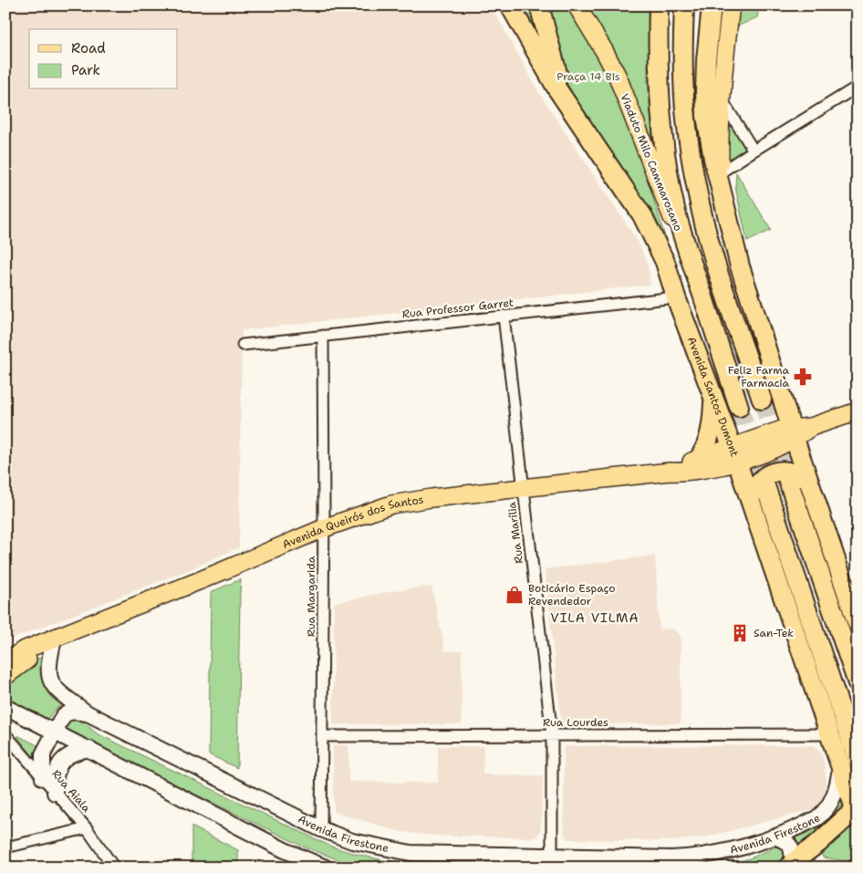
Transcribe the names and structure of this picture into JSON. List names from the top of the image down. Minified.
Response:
{"streets":{"highway":["Avenida Santos Dumont"],"main road":["Viaduto Milo Cammarosano","Avenida Queirós dos Santos","Avenida Firestone"],"street":["Rua Professor Garret","Rua Marília","Rua Margarida","Rua Lourdes","Rua Aiala"]},"crossings":[["Viaduto Milo Cammarosano","Avenida Santos Dumont"],["Rua Professor Garret","Avenida Santos Dumont"],["Rua Professor Garret","Rua Marília"],["Rua Professor Garret","Rua Margarida"],["Avenida Santos Dumont","Avenida Queirós dos Santos"],["Avenida Santos Dumont","Rua Lourdes"],["Avenida Santos Dumont","Avenida Firestone"],["Avenida Queirós dos Santos","Rua Marília"],["Avenida Queirós dos Santos","Rua Margarida"],["Avenida Queirós dos Santos","Avenida Firestone"],["Rua Marília","Rua Lourdes"],["Rua Marília","Avenida Firestone"],["Rua Margarida","Rua Lourdes"],["Rua Margarida","Avenida Firestone"]],"districts":["VILA VILMA"],"parks":["Praça 14 Bis"],"places":{"pharmacy":["Feliz Farma Farmacia"],"shop":["Boticário Espaço Revendedor"],"building":["San-Tek"]},"legend":["Road","Park"]}
